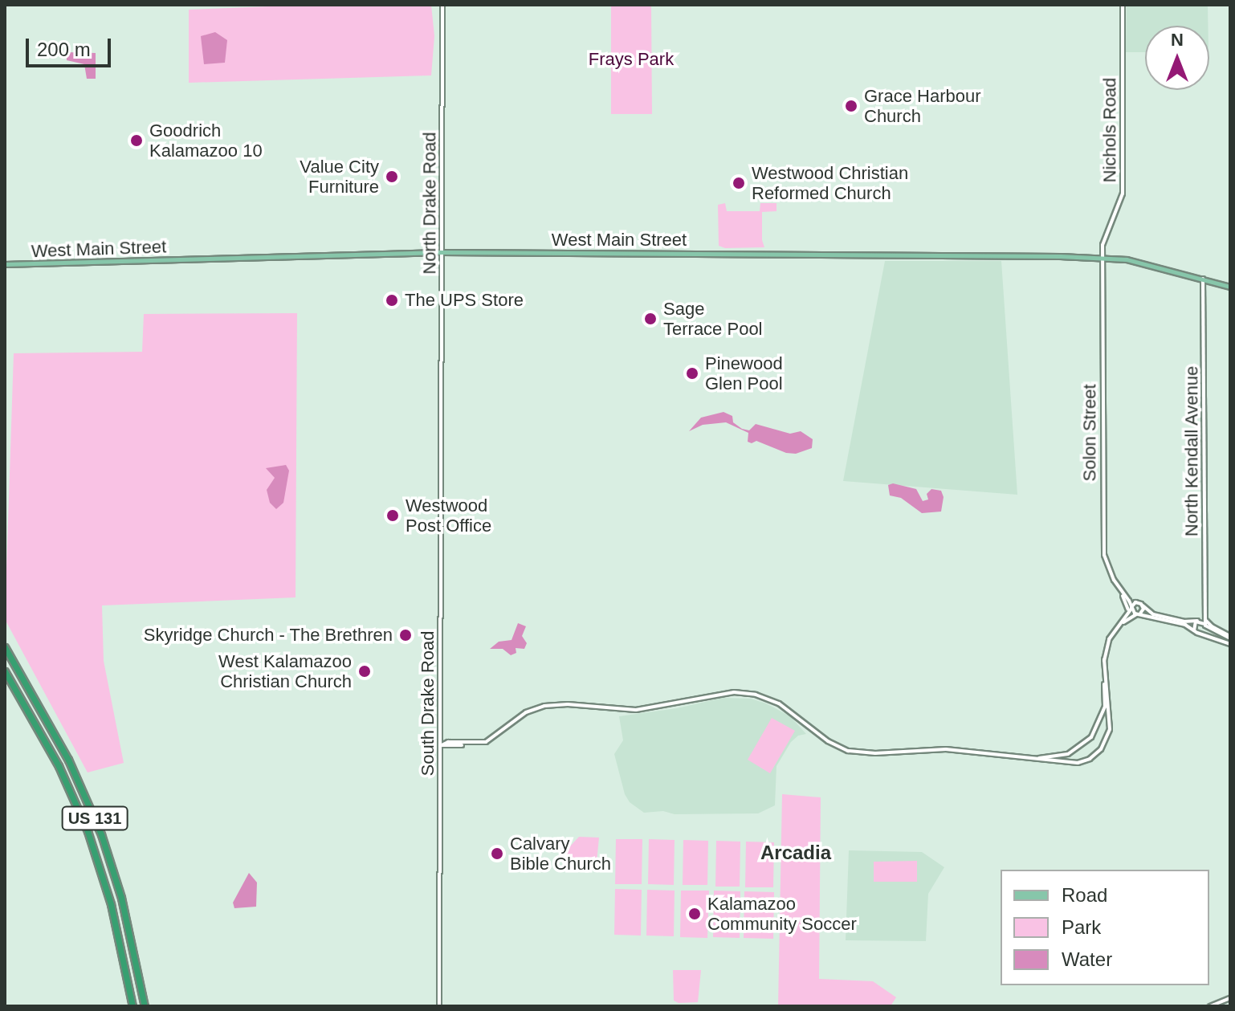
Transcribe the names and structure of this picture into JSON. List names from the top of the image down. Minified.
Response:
{"streets":{"highway":["US 131"],"main road":["West Main Street"],"street":["Nichols Road","North Drake Road","Solon Street","North Kendall Avenue","South Drake Road"]},"crossings":[["Nichols Road","Solon Street"],["North Drake Road","West Main Street"],["North Drake Road","South Drake Road"],["West Main Street","Solon Street"],["West Main Street","North Kendall Avenue"]],"districts":["Arcadia"],"parks":["Frays Park"],"places":["Grace Harbour Church","Goodrich Kalamazoo 10","Value City Furniture","Westwood Christian Reformed Church","The UPS Store","Sage Terrace Pool","Pinewood Glen Pool","Westwood Post Office","Skyridge Church - The Brethren","West Kalamazoo Christian Church","Calvary Bible Church","Kalamazoo Community Soccer"],"legend":["Road","Park","Water"],"scale_bar":"200 m","north":"top"}
